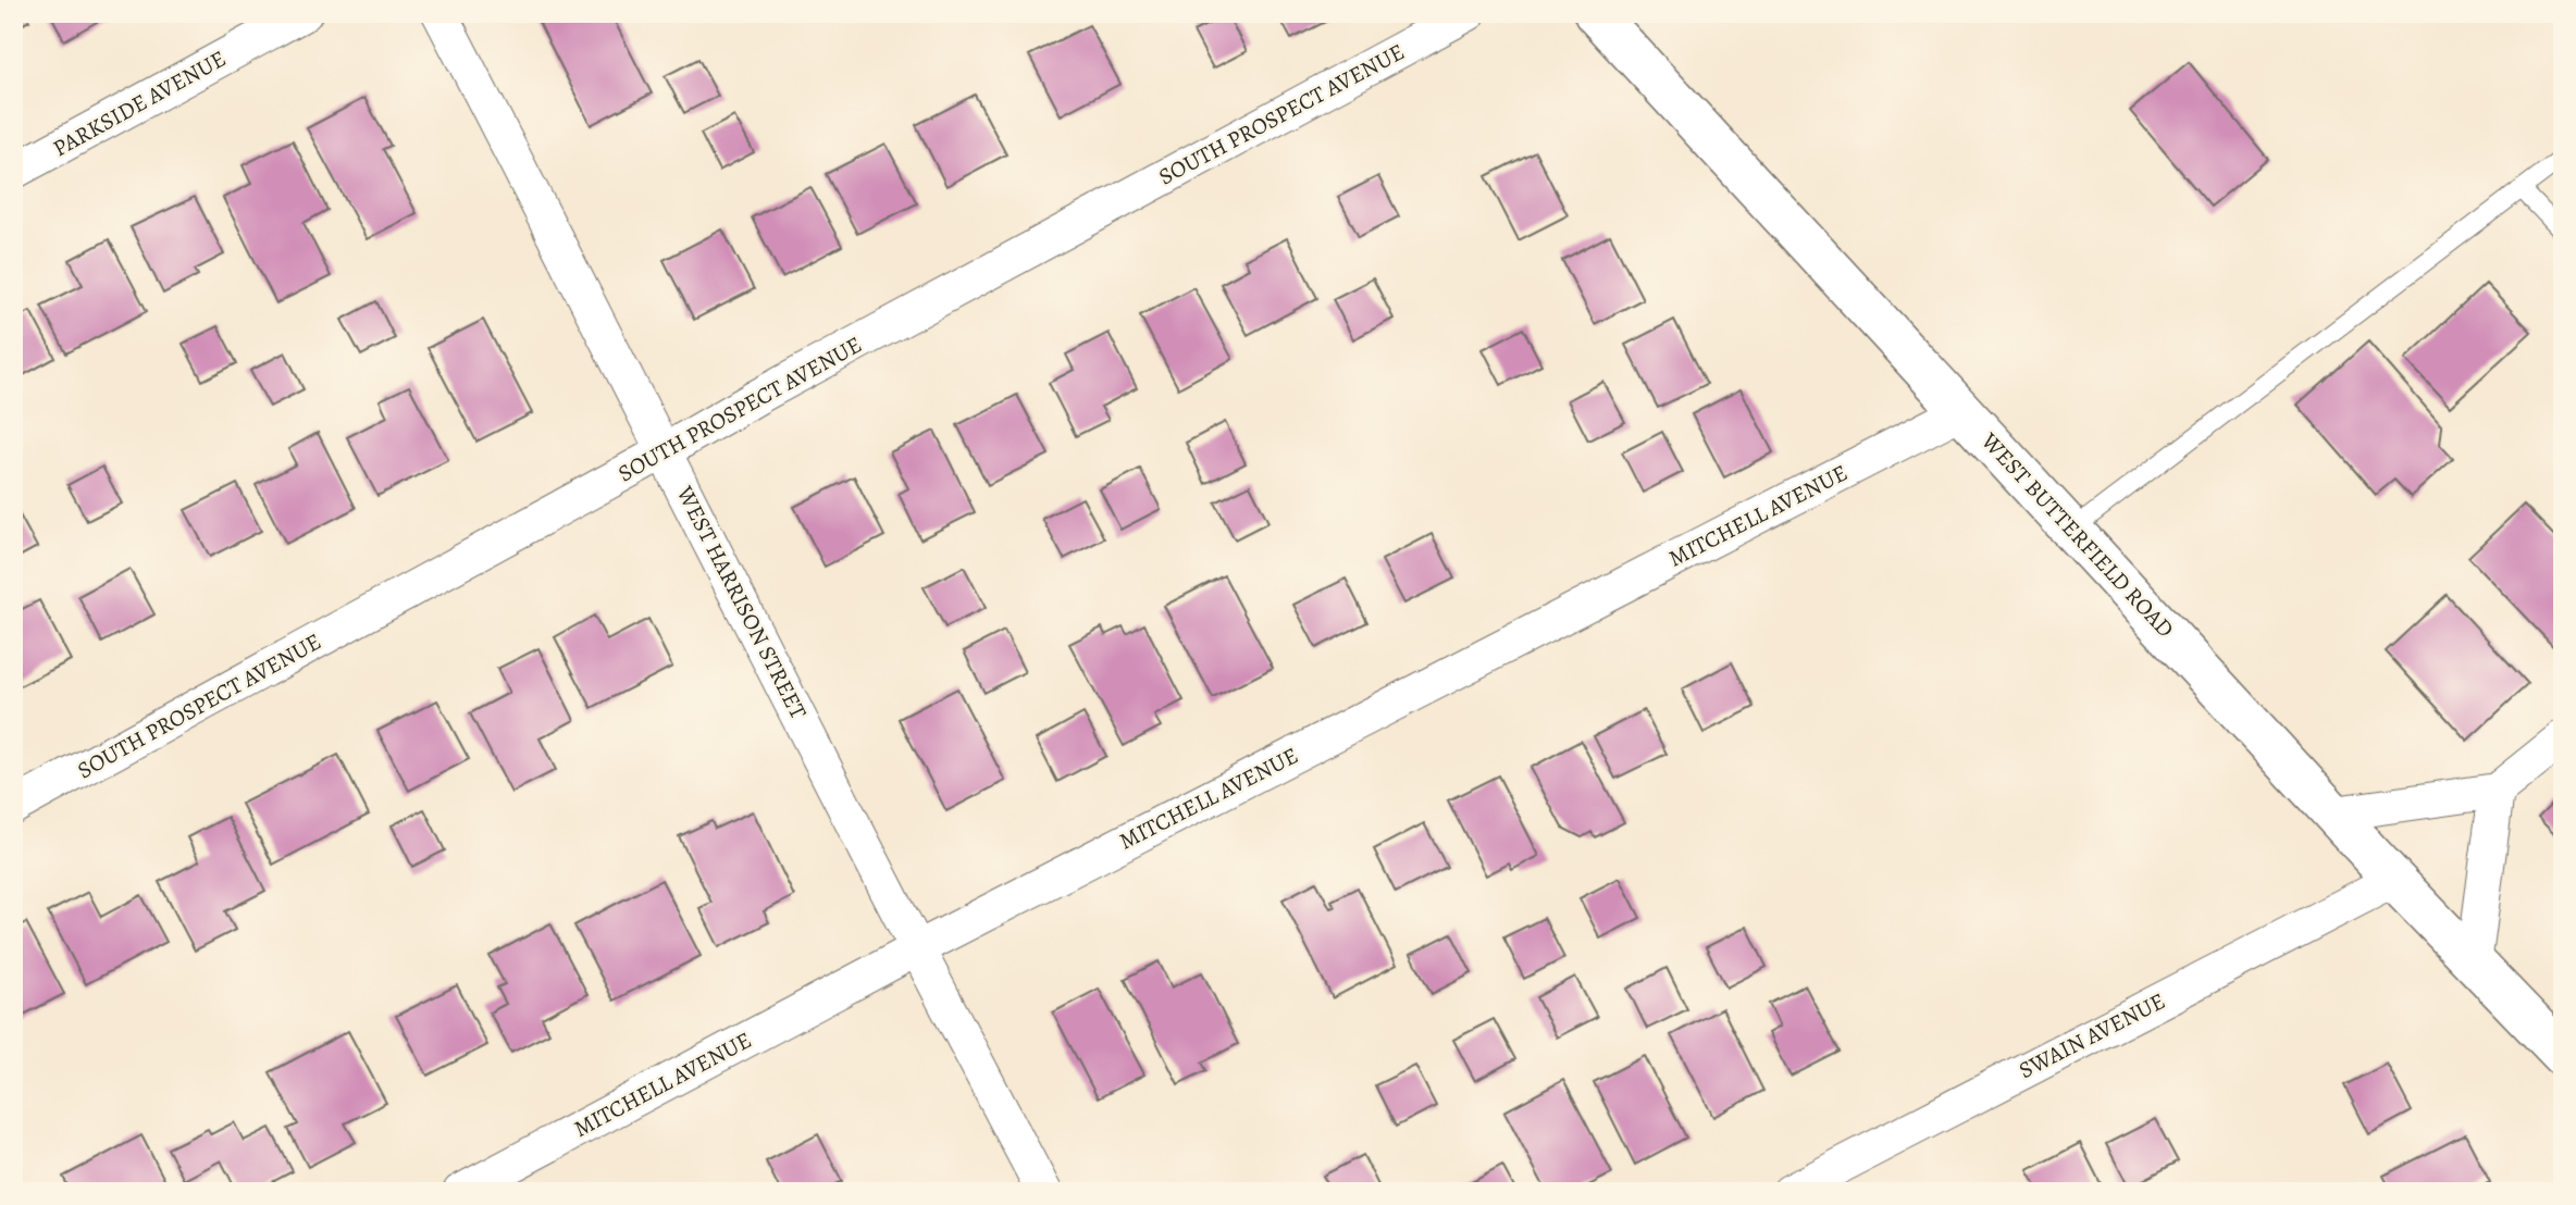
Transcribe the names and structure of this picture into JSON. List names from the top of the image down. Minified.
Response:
{"streets":{"main road":["WEST BUTTERFIELD ROAD"],"street":["PARKSIDE AVENUE","SOUTH PROSPECT AVENUE","MITCHELL AVENUE","WEST HARRISON STREET","SWAIN AVENUE"]},"crossings":[["SOUTH PROSPECT AVENUE","WEST HARRISON STREET"],["MITCHELL AVENUE","WEST BUTTERFIELD ROAD"],["MITCHELL AVENUE","WEST HARRISON STREET"],["WEST BUTTERFIELD ROAD","SWAIN AVENUE"]]}
